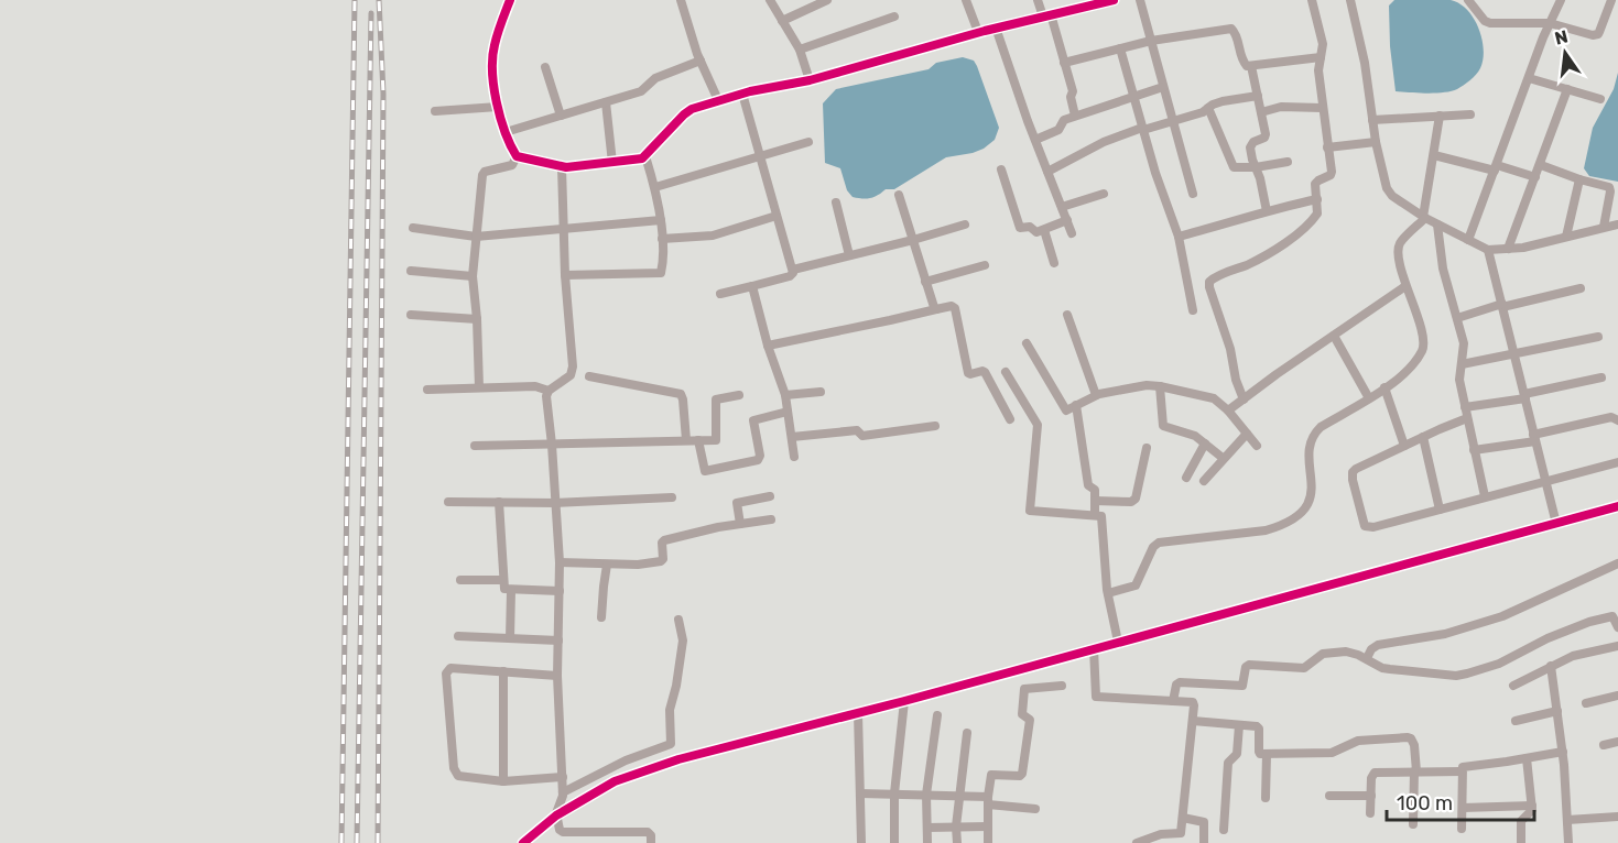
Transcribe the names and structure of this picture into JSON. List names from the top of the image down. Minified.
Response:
{"scale_bar":"100 m","north":"top"}
